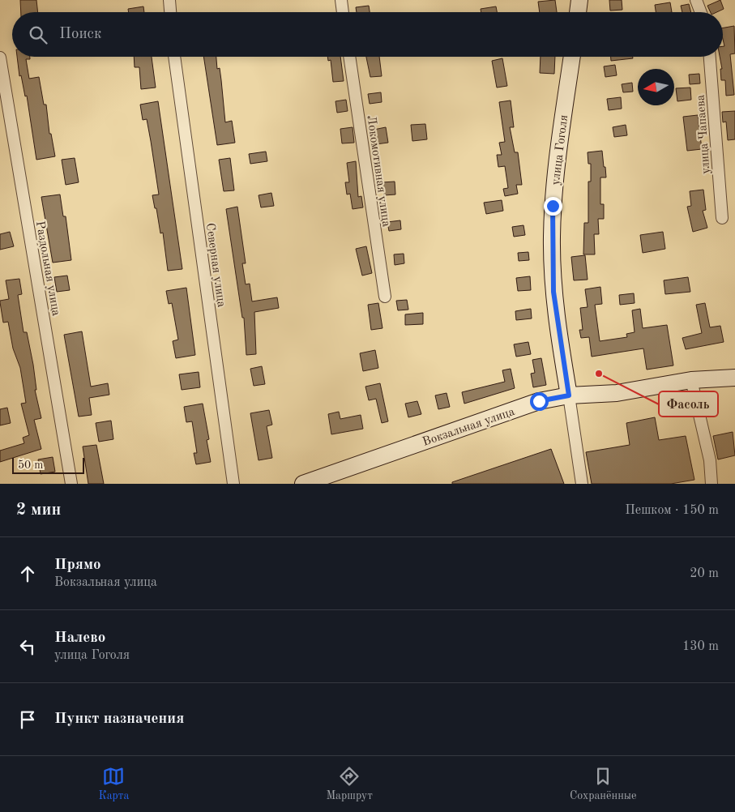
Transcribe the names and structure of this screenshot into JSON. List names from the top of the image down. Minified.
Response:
{"streets":{"main road":["улица Гоголя","Вокзальная улица"],"street":["улица Чапаева","Локомотивная улица","Северная улица","Раздольная улица"]},"crossings":[["улица Гоголя","Вокзальная улица"]],"places":["Фасоль"],"scale_bar":"50 m","north":"left","page":{"search":"Поиск","scale":"50 m","heading":["2 мин","Пешком · 150 m"],"list":[["Прямо","Вокзальная улица","20 m"],["Налево","улица Гоголя","130 m"],"Пункт назначения"],"nav":["Карта","Маршрут","Сохранённые"]}}
